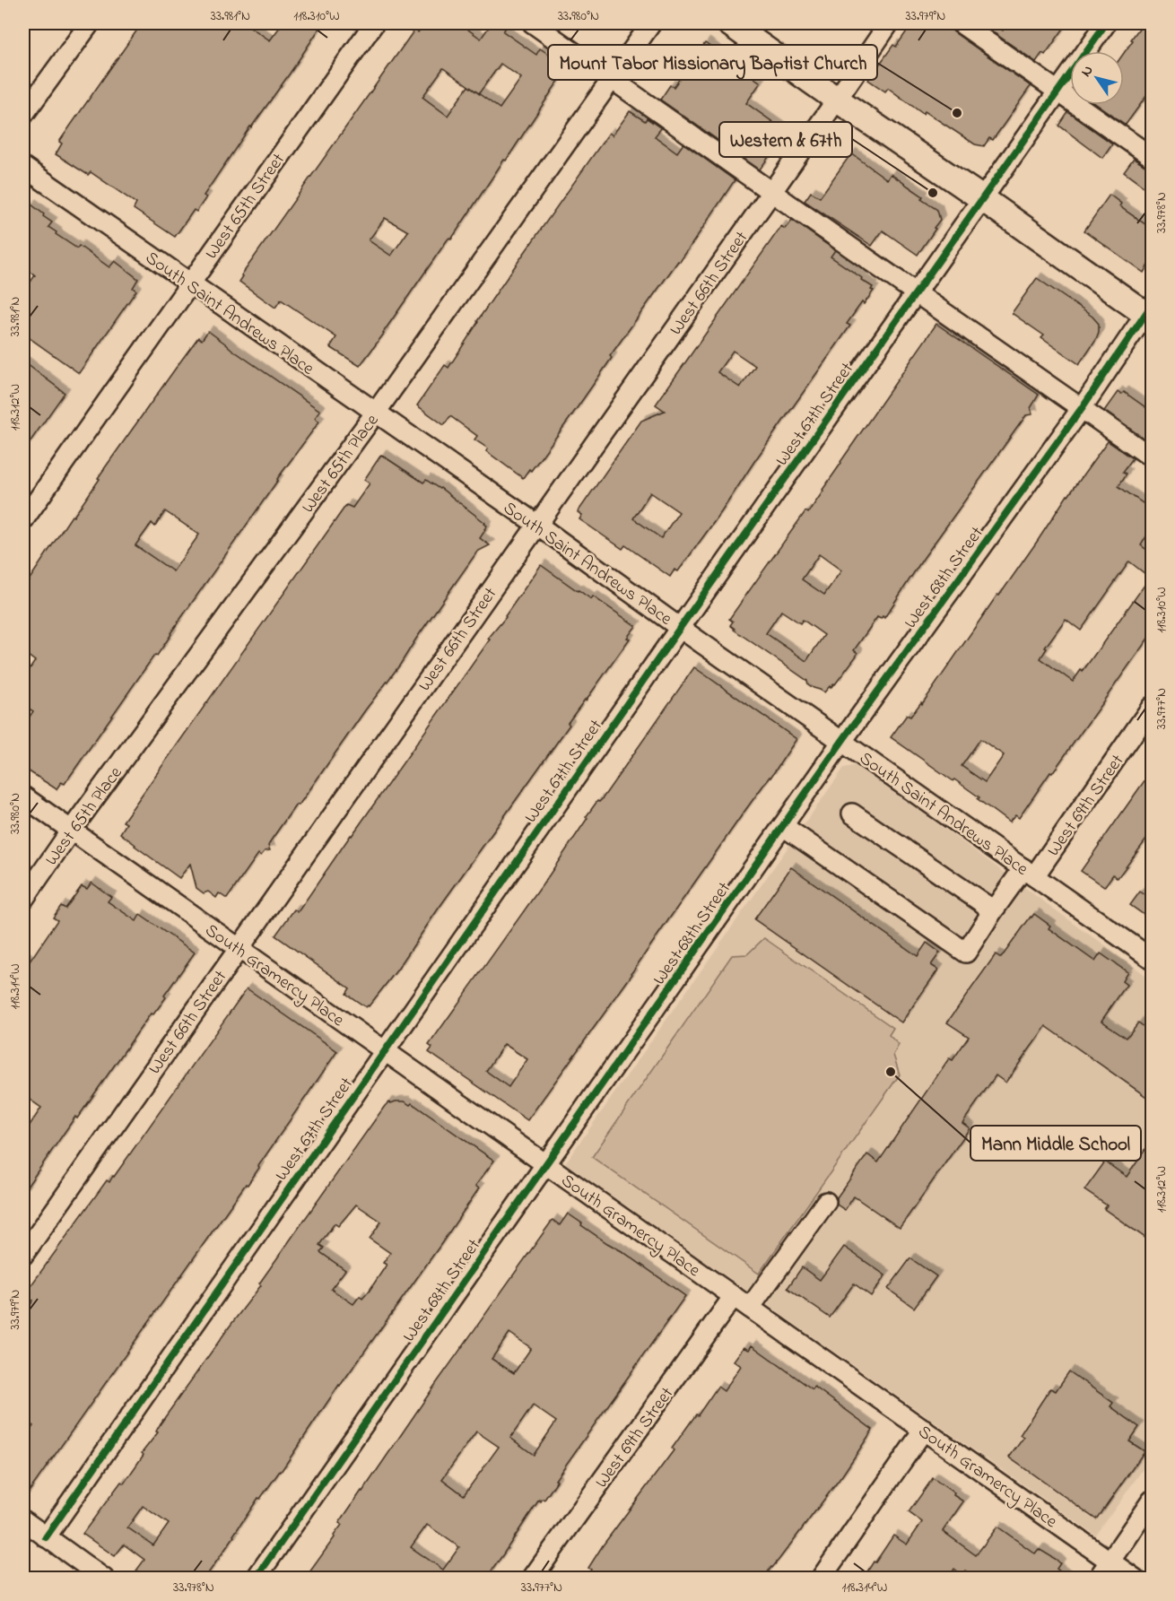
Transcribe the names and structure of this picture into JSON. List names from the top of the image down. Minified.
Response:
{"streets":{"street":["West 65th Street","West 66th Street","South Saint Andrews Place","West 67th Street","West 65th Place","West 68th Street","West 69th Street","South Gramercy Place"]},"crossings":[["West 65th Street","South Saint Andrews Place"],["West 66th Street","South Saint Andrews Place"],["West 66th Street","South Gramercy Place"],["South Saint Andrews Place","West 67th Street"],["South Saint Andrews Place","West 65th Place"],["South Saint Andrews Place","West 68th Street"],["South Saint Andrews Place","West 69th Street"],["West 67th Street","South Gramercy Place"],["West 65th Place","South Gramercy Place"],["West 68th Street","West 69th Street"],["West 68th Street","South Gramercy Place"],["West 69th Street","South Gramercy Place"]],"places":["Mount Tabor Missionary Baptist Church","Western & 67th","Mann Middle School"],"north":"top left","coordinates":["33.981°N","118.310°W","33.980°N","33.979°N","33.978°N","118.312°W","33.977°N","118.314°W"]}
